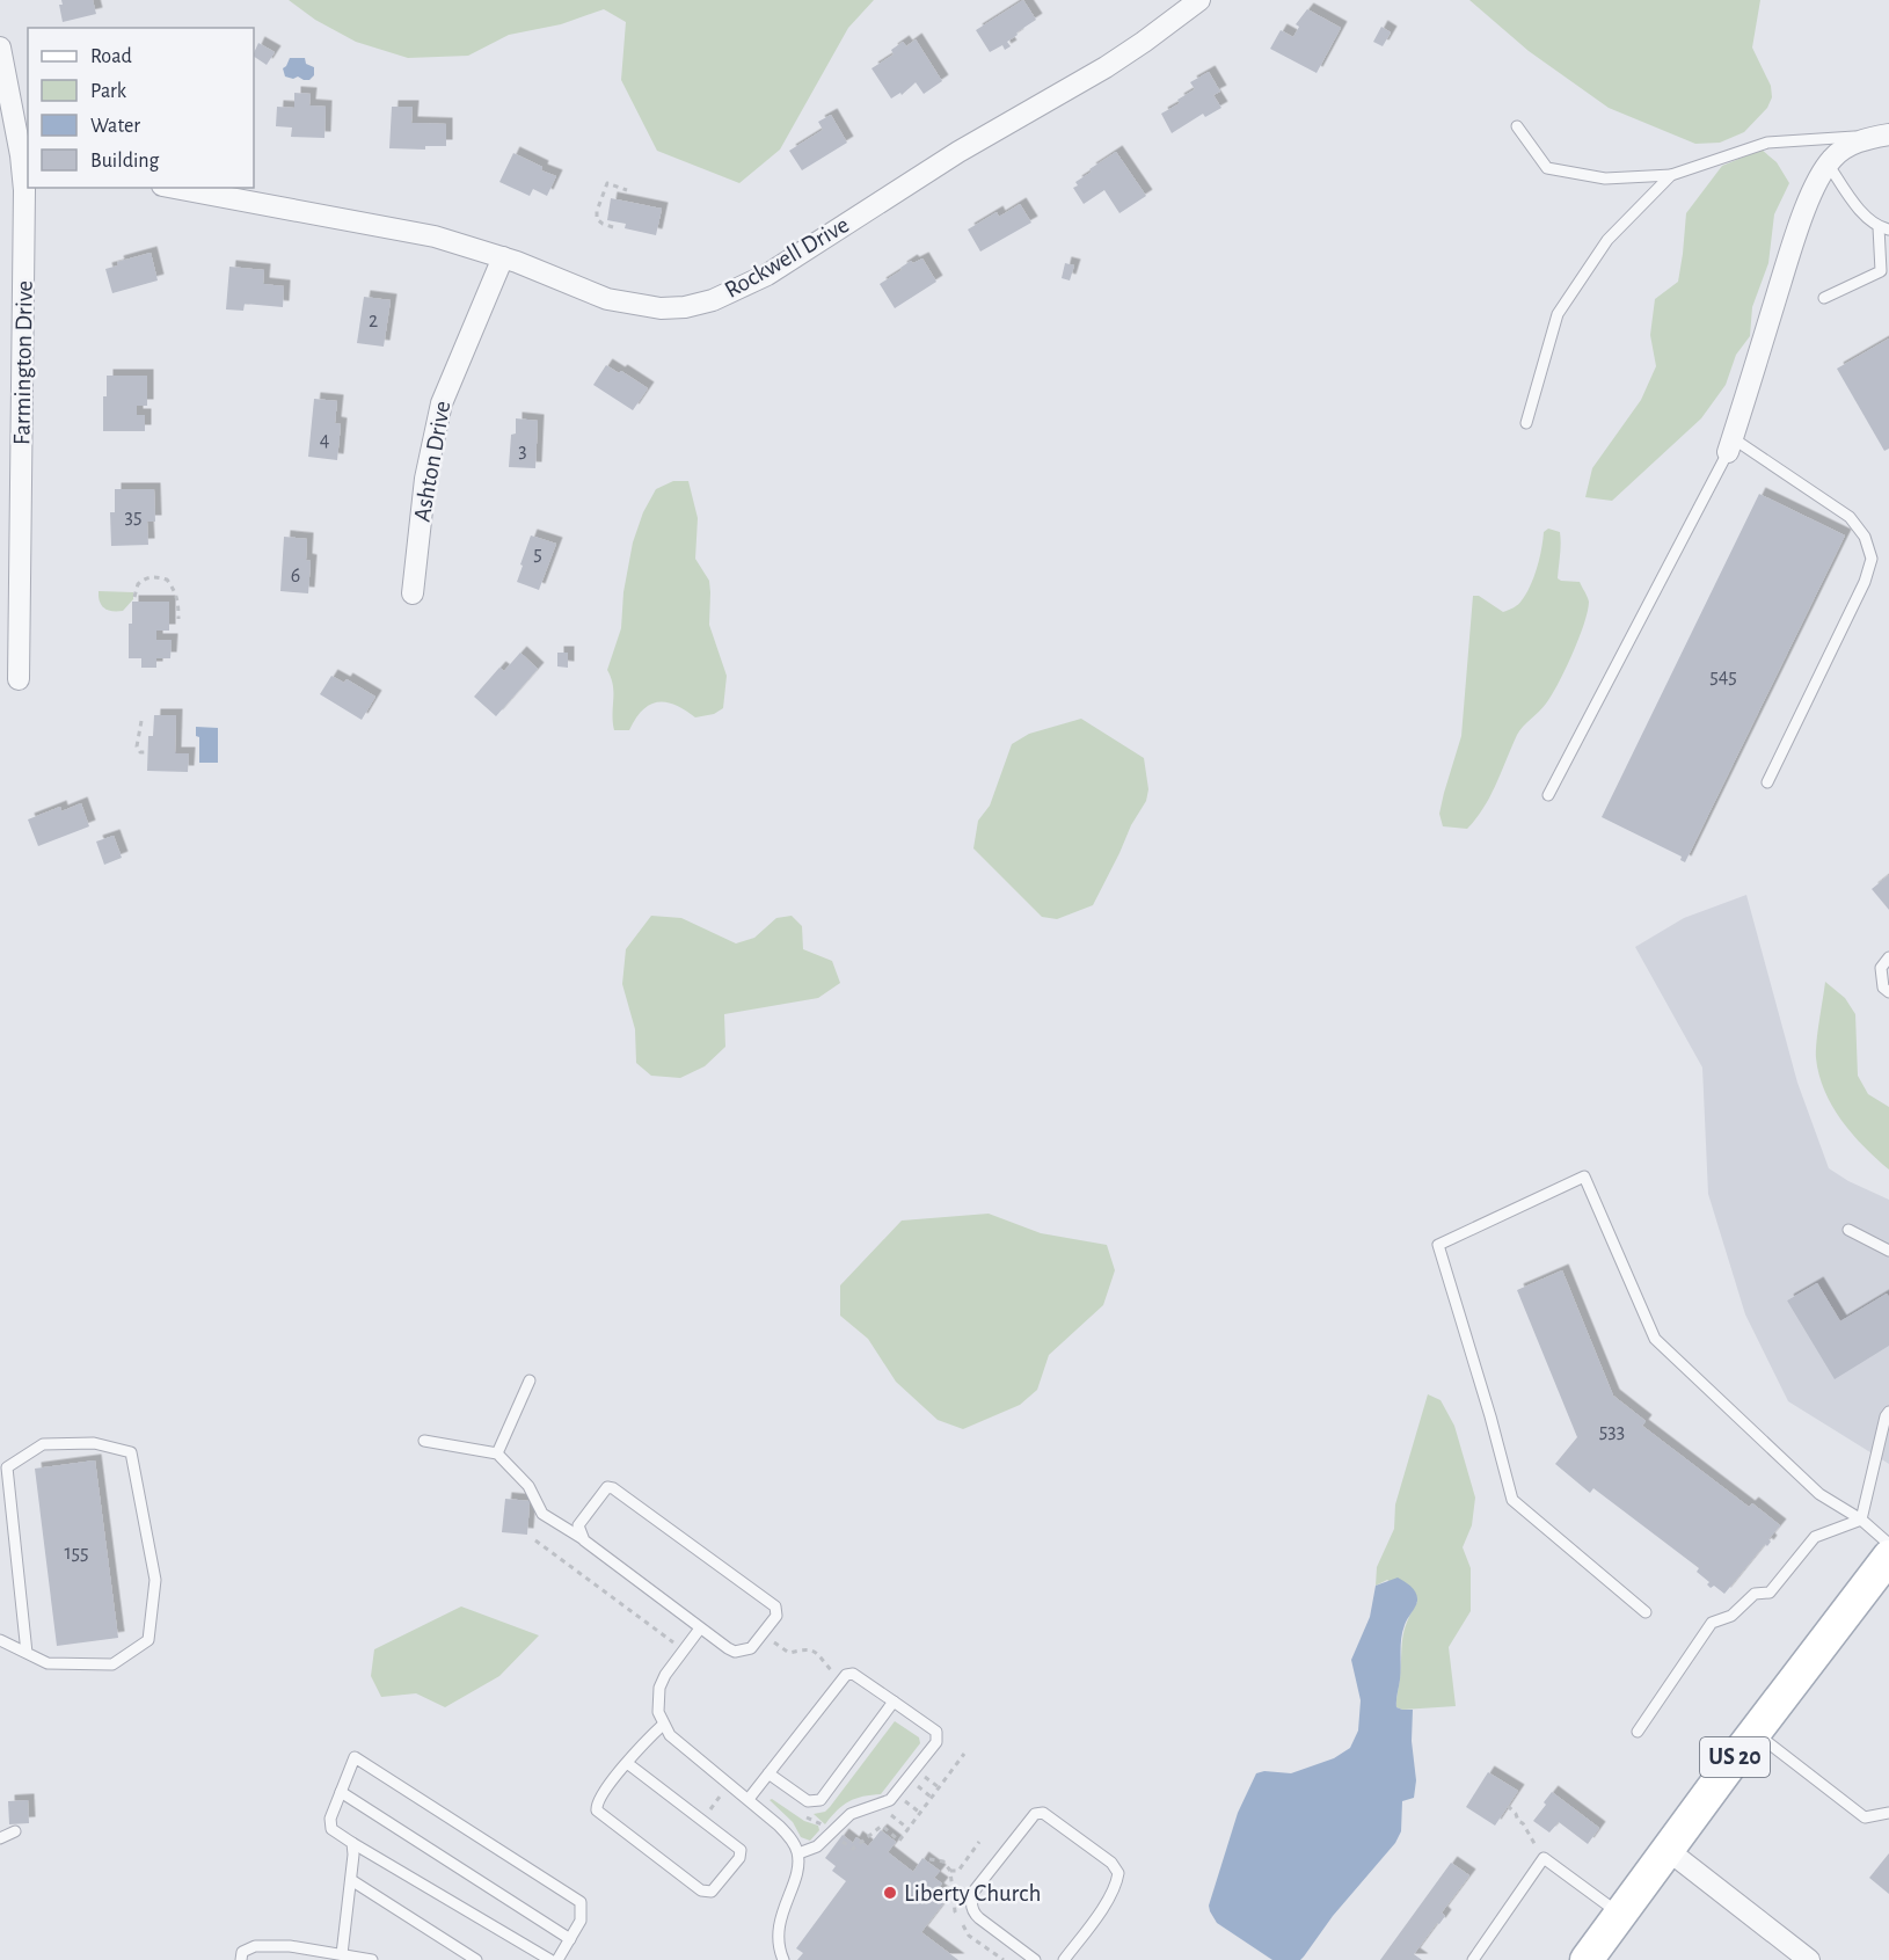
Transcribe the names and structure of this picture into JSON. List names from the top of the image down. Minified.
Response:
{"streets":{"main road":["US 20"],"street":["Rockwell Drive","Farmington Drive","Ashton Drive"]},"crossings":[["Rockwell Drive","Ashton Drive"]],"places":["Liberty Church"],"house_numbers":["2","4","3","35","5","6","545","533","155"],"legend":["Road","Park","Water","Building"]}
